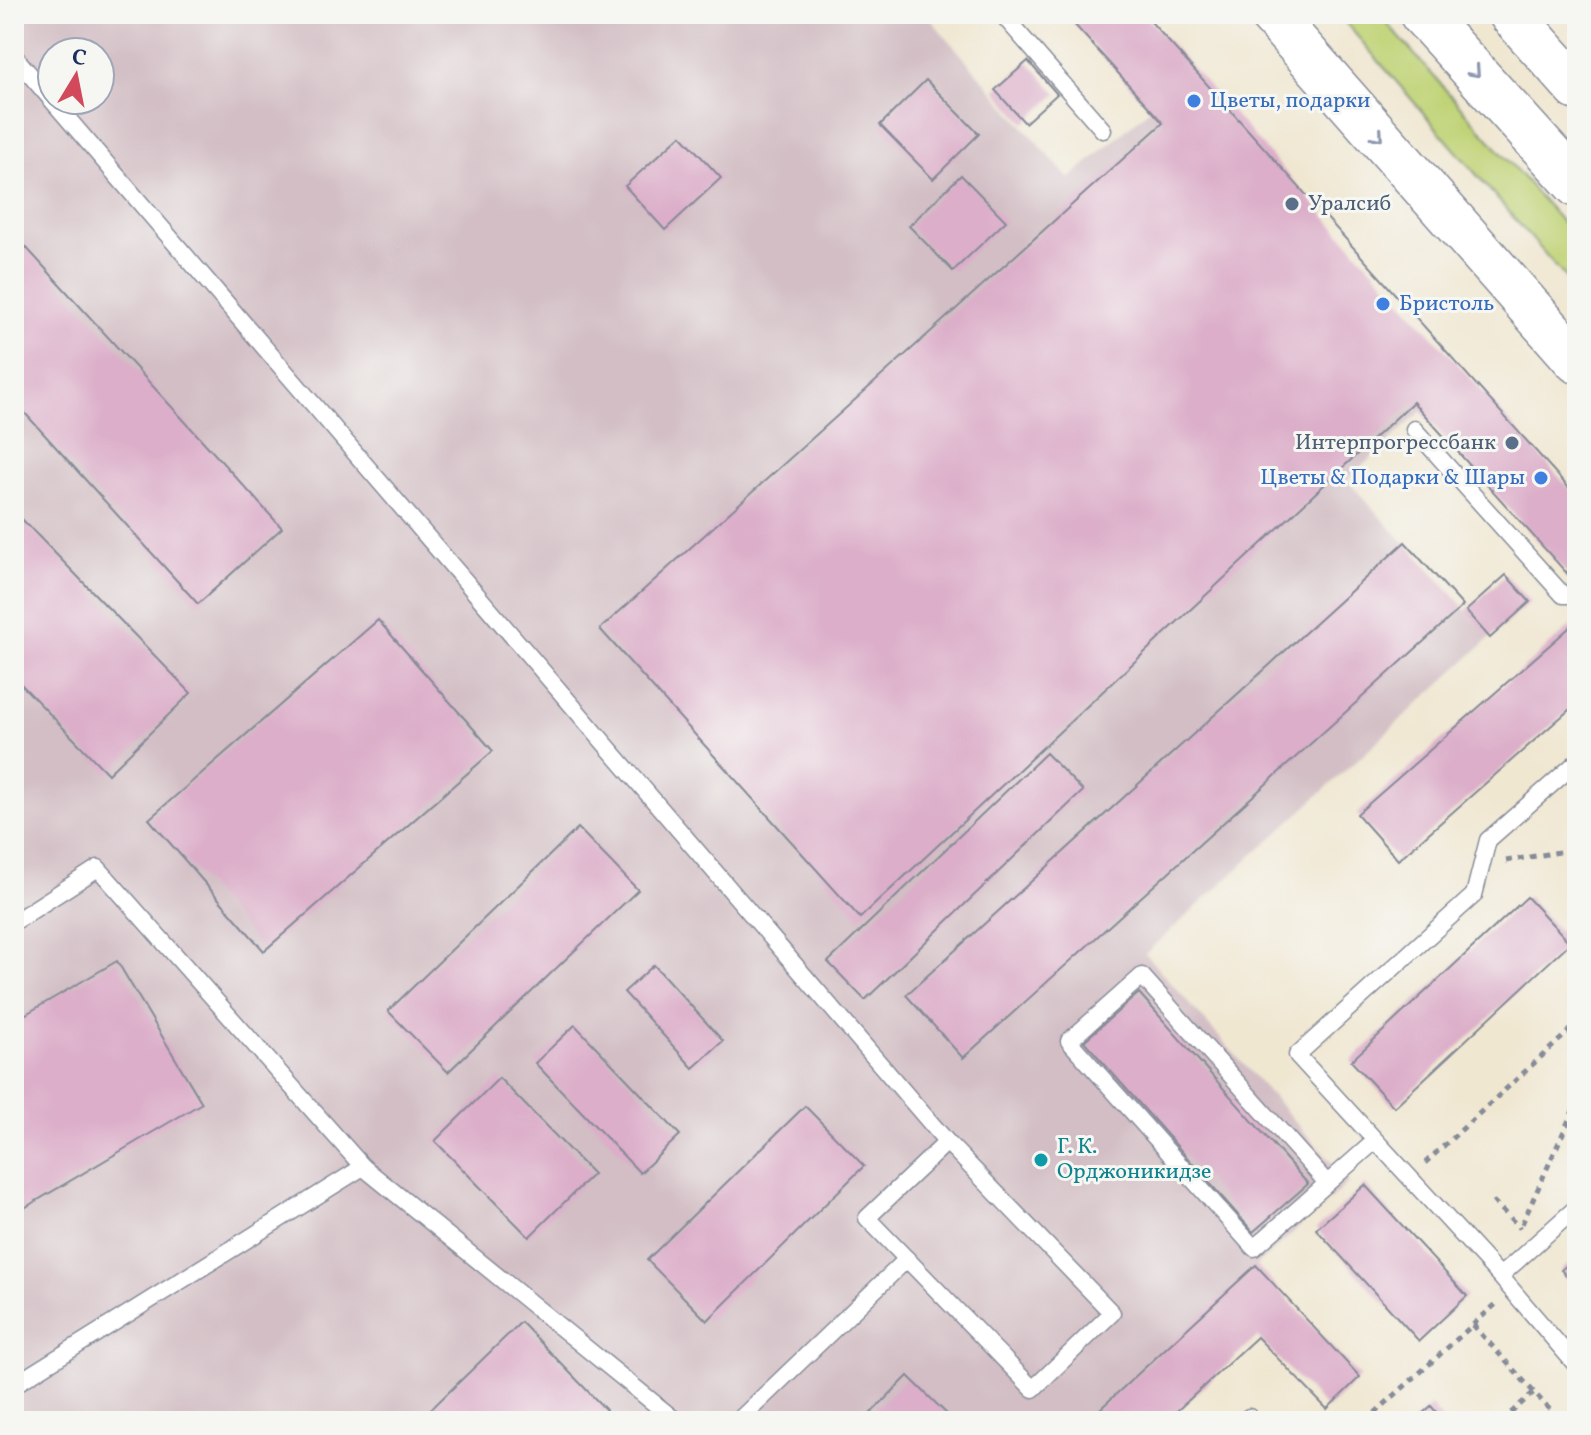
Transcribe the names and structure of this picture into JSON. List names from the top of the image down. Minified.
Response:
{"places":["Цветы, подарки","Уралсиб","Бристоль","Интерпрогрессбанк","Цветы & Подарки & Шары","Г. К. Орджоникидзе"],"north":"top"}
